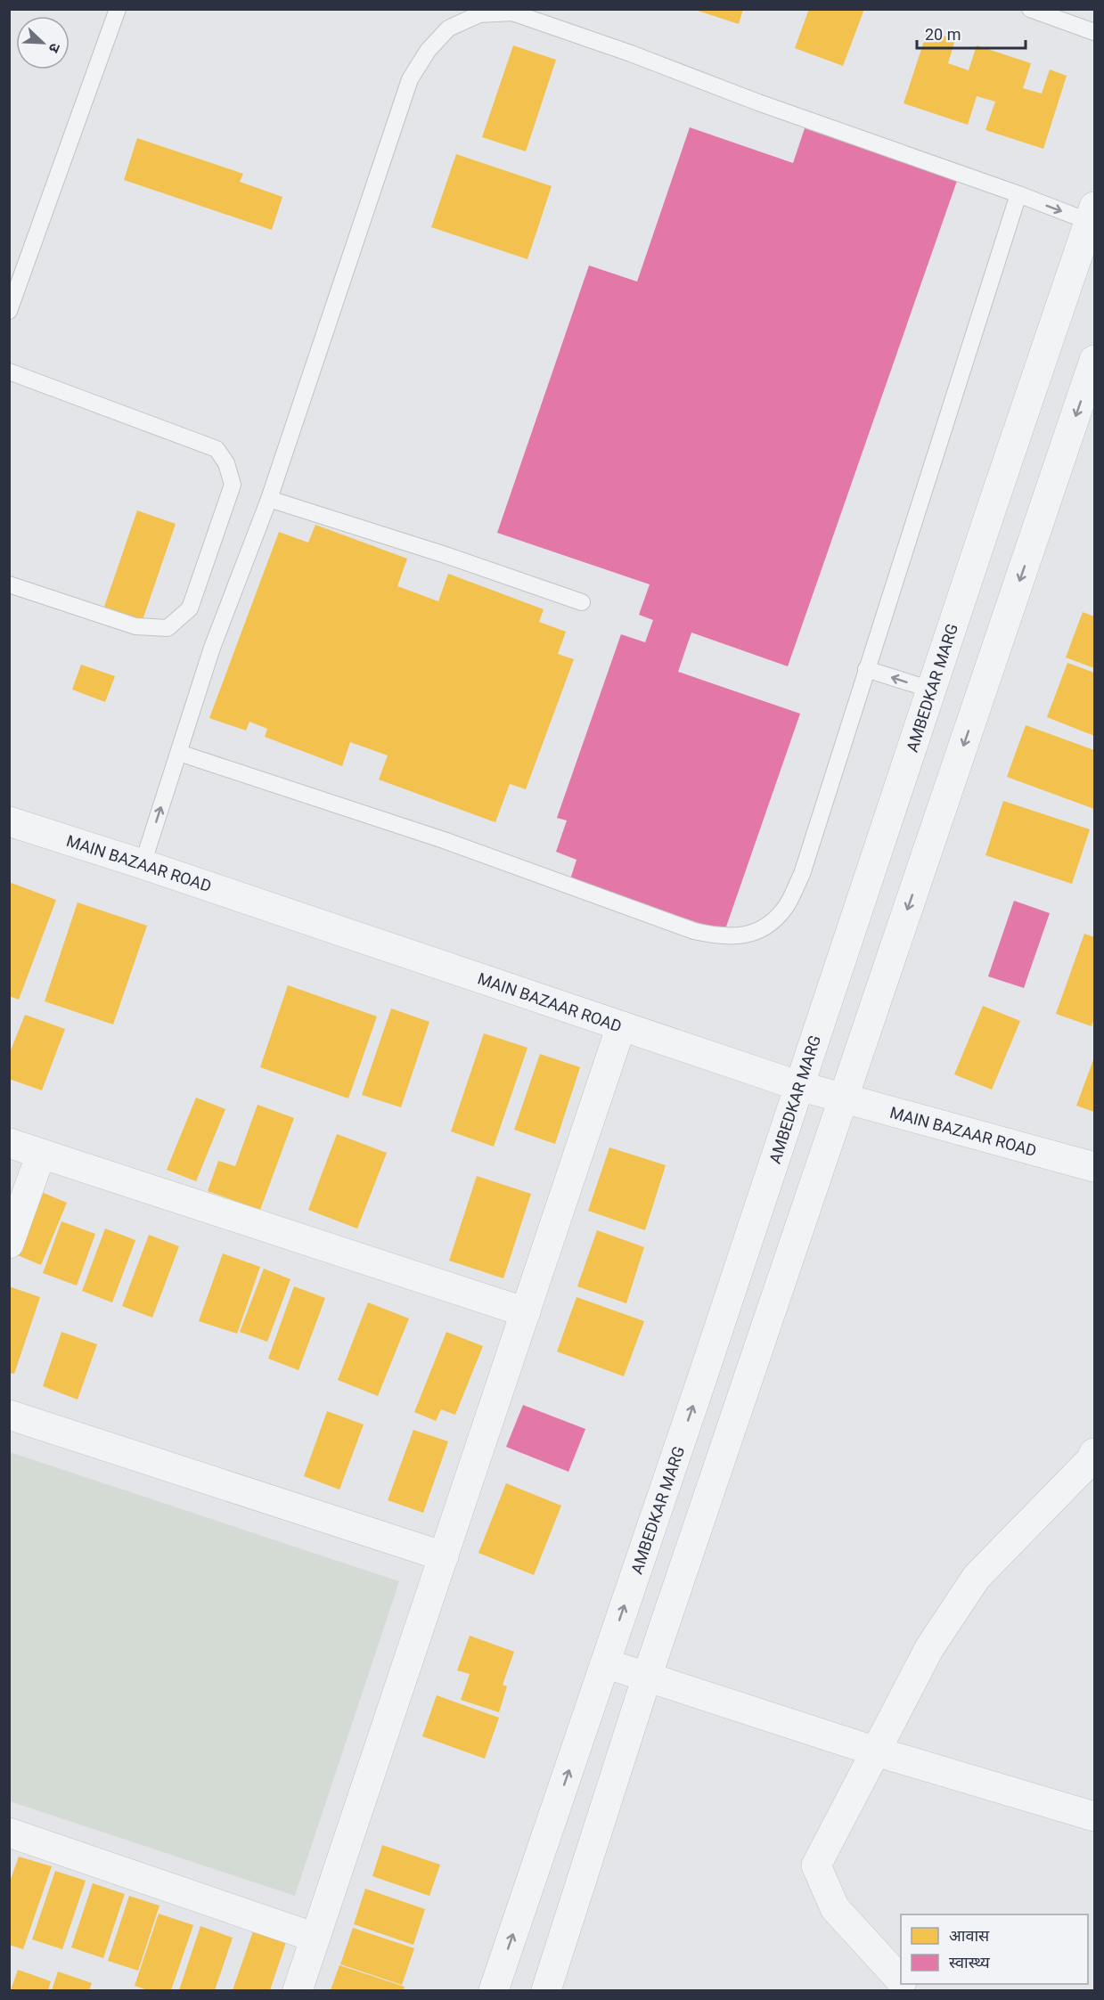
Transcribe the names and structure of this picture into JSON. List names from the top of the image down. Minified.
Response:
{"streets":{"street":["AMBEDKAR MARG","MAIN BAZAAR ROAD"]},"crossings":[["AMBEDKAR MARG","MAIN BAZAAR ROAD"]],"legend":["आवास","स्वास्थ्य"],"scale_bar":"20 m","north":"bottom right"}
